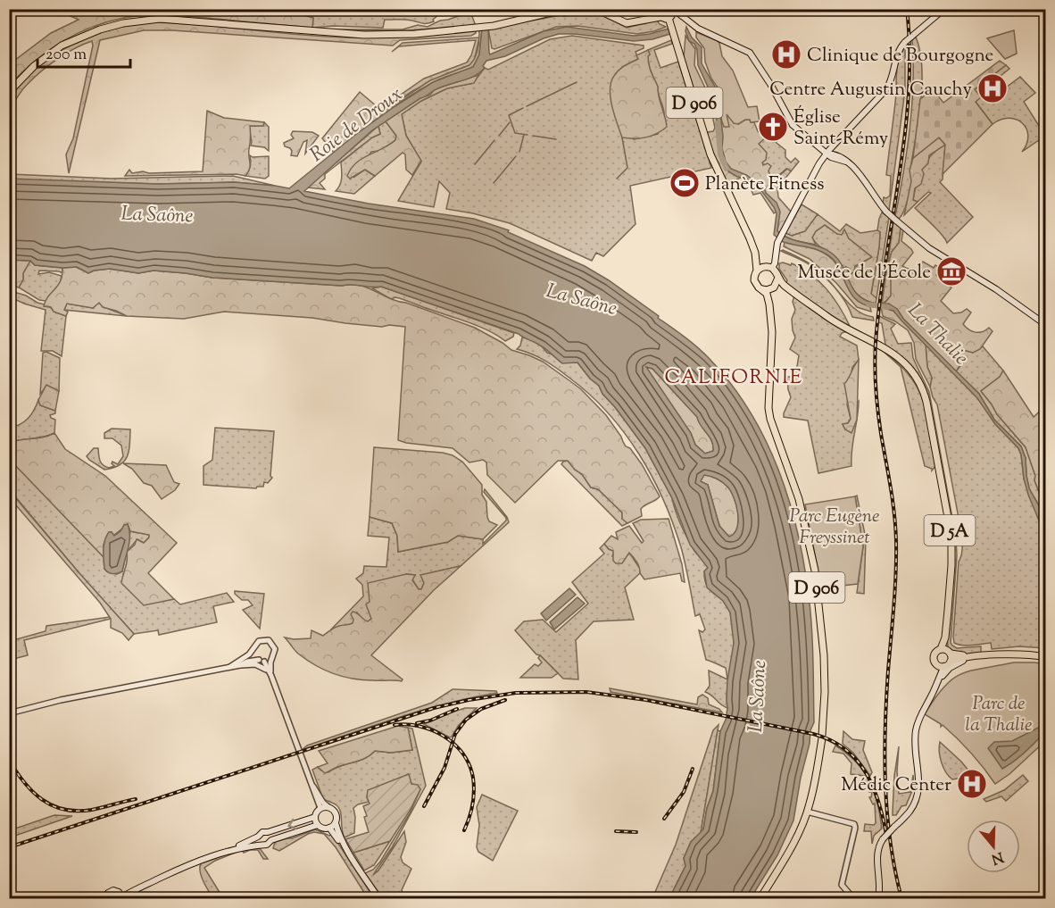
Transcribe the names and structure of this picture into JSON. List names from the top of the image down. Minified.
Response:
{"streets":{"main road":["D 906","D 5A"]},"crossings":[["D 906","D 5A"]],"districts":["CALIFORNIE"],"water":["Roie de Droux","La Saône","La Thalie"],"parks":["Parc Eugène Freyssinet","Parc de la Thalie"],"places":{"hospital":["Clinique de Bourgogne","Centre Augustin Cauchy","Médic Center"],"church":["Église Saint-Rémy"],"sports":["Planète Fitness"],"museum":["Musée de l'École"]},"scale_bar":"200 m","north":"bottom"}
